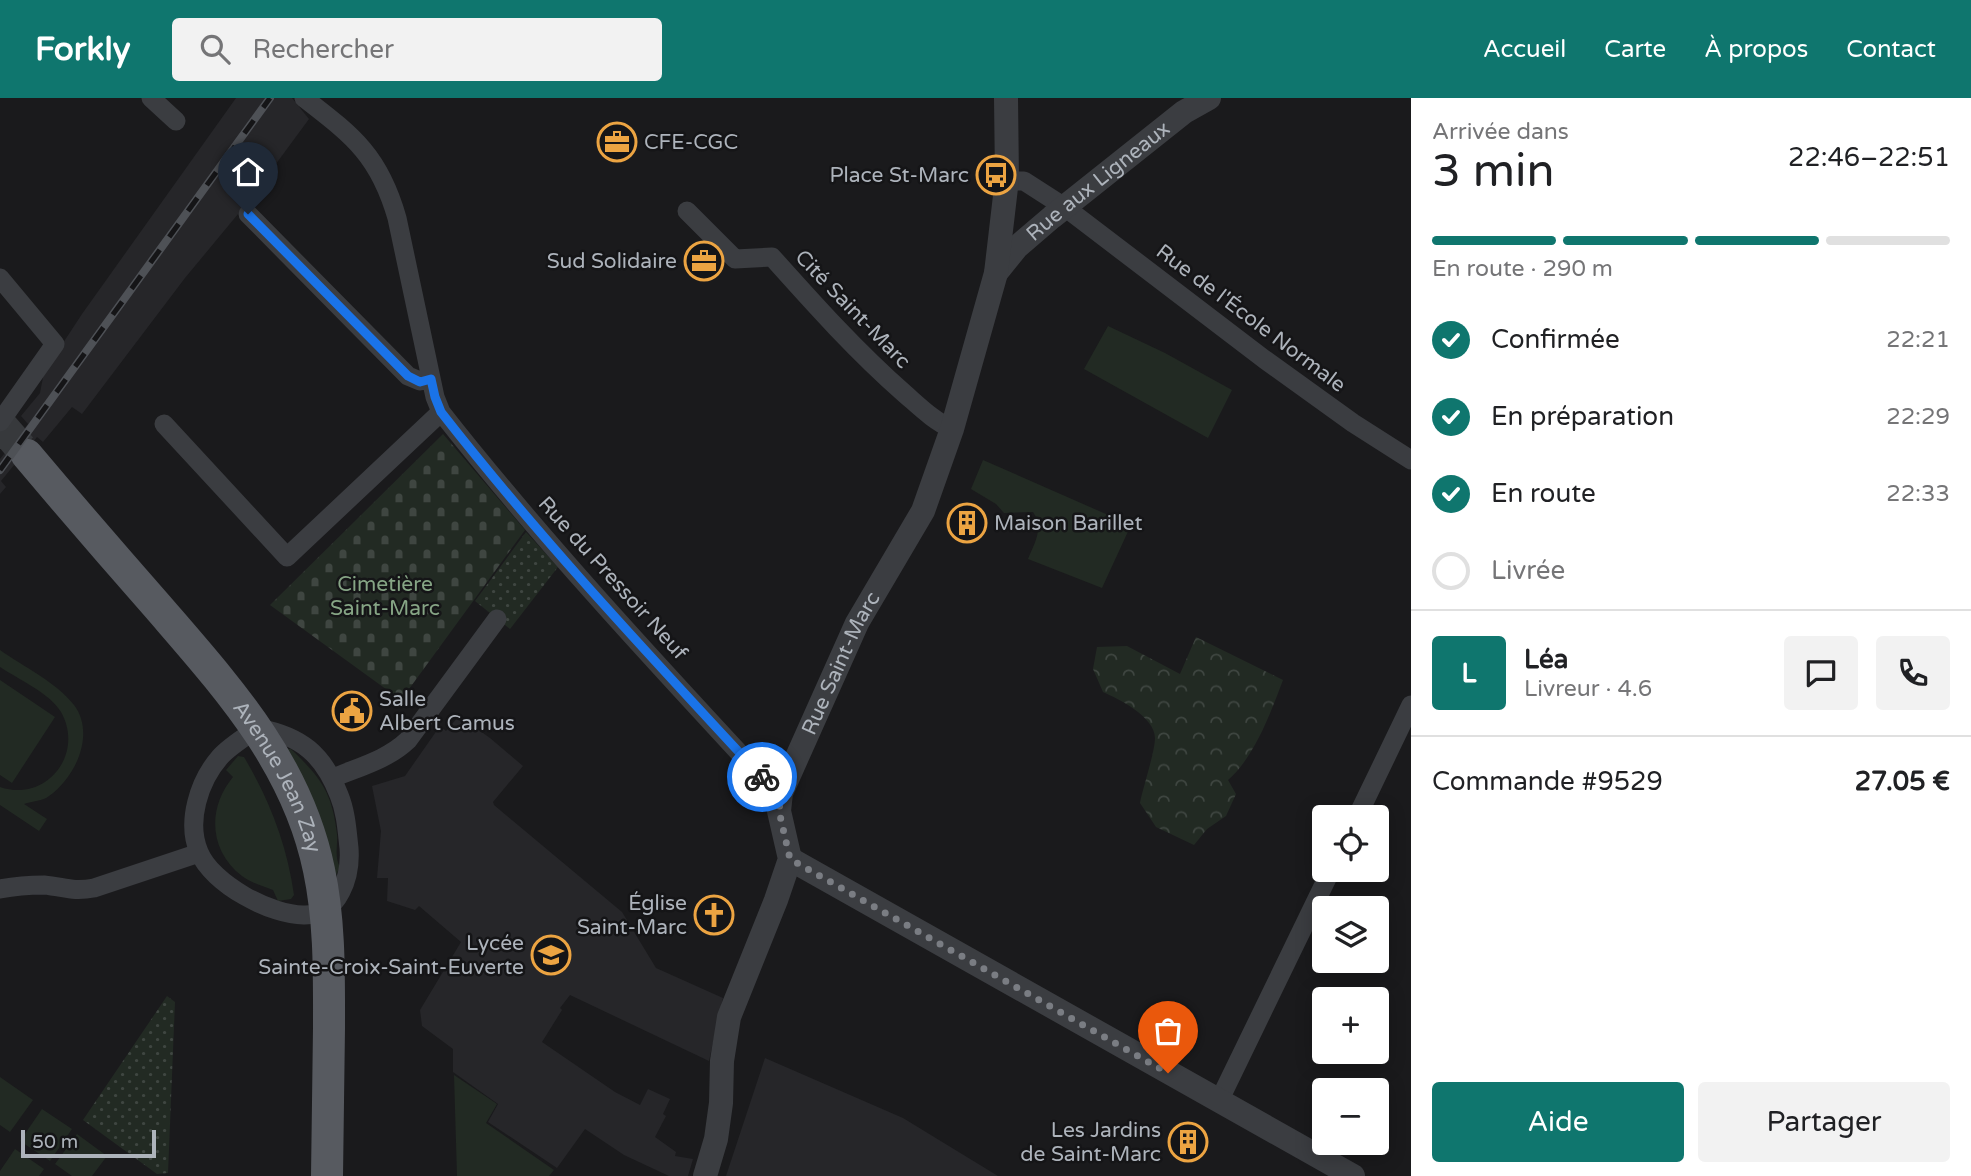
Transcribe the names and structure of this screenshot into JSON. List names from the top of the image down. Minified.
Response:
{"streets":{"main road":["Avenue Jean Zay"],"street":["Rue aux Ligneaux","Cité Saint-Marc","Rue de l'École Normale","Rue du Pressoir Neuf","Rue Saint-Marc"]},"crossings":[["Rue aux Ligneaux","Rue de l'École Normale"],["Rue aux Ligneaux","Rue Saint-Marc"],["Cité Saint-Marc","Rue Saint-Marc"],["Rue du Pressoir Neuf","Rue Saint-Marc"]],"parks":["Cimetière Saint-Marc"],"places":{"office":["CFE-CGC","Sud Solidaire"],"bus stop":["Place St-Marc"],"building":["Maison Barillet","Les Jardins de Saint-Marc"],"public building":["Salle Albert Camus"],"church":["Église Saint-Marc"],"school or university":["Lycée Sainte-Croix-Saint-Euverte"]},"scale_bar":"50 m","page":{"header":"Forkly","search":"Rechercher","nav":["Accueil","Carte","À propos","Contact"],"heading":["3 min","Arrivée dans","22:46–22:51"],"panel":["Léa","Livreur · 4.6","Commande #9529","27.05 €"],"bar":"En route · 290 m","list":[["Confirmée","22:21"],["En préparation","22:29"],["En route","22:33"],"Livrée"],"round":"L","map_buttons":["+","−"],"buttons":["Aide","Partager"],"scale":"50 m"}}
